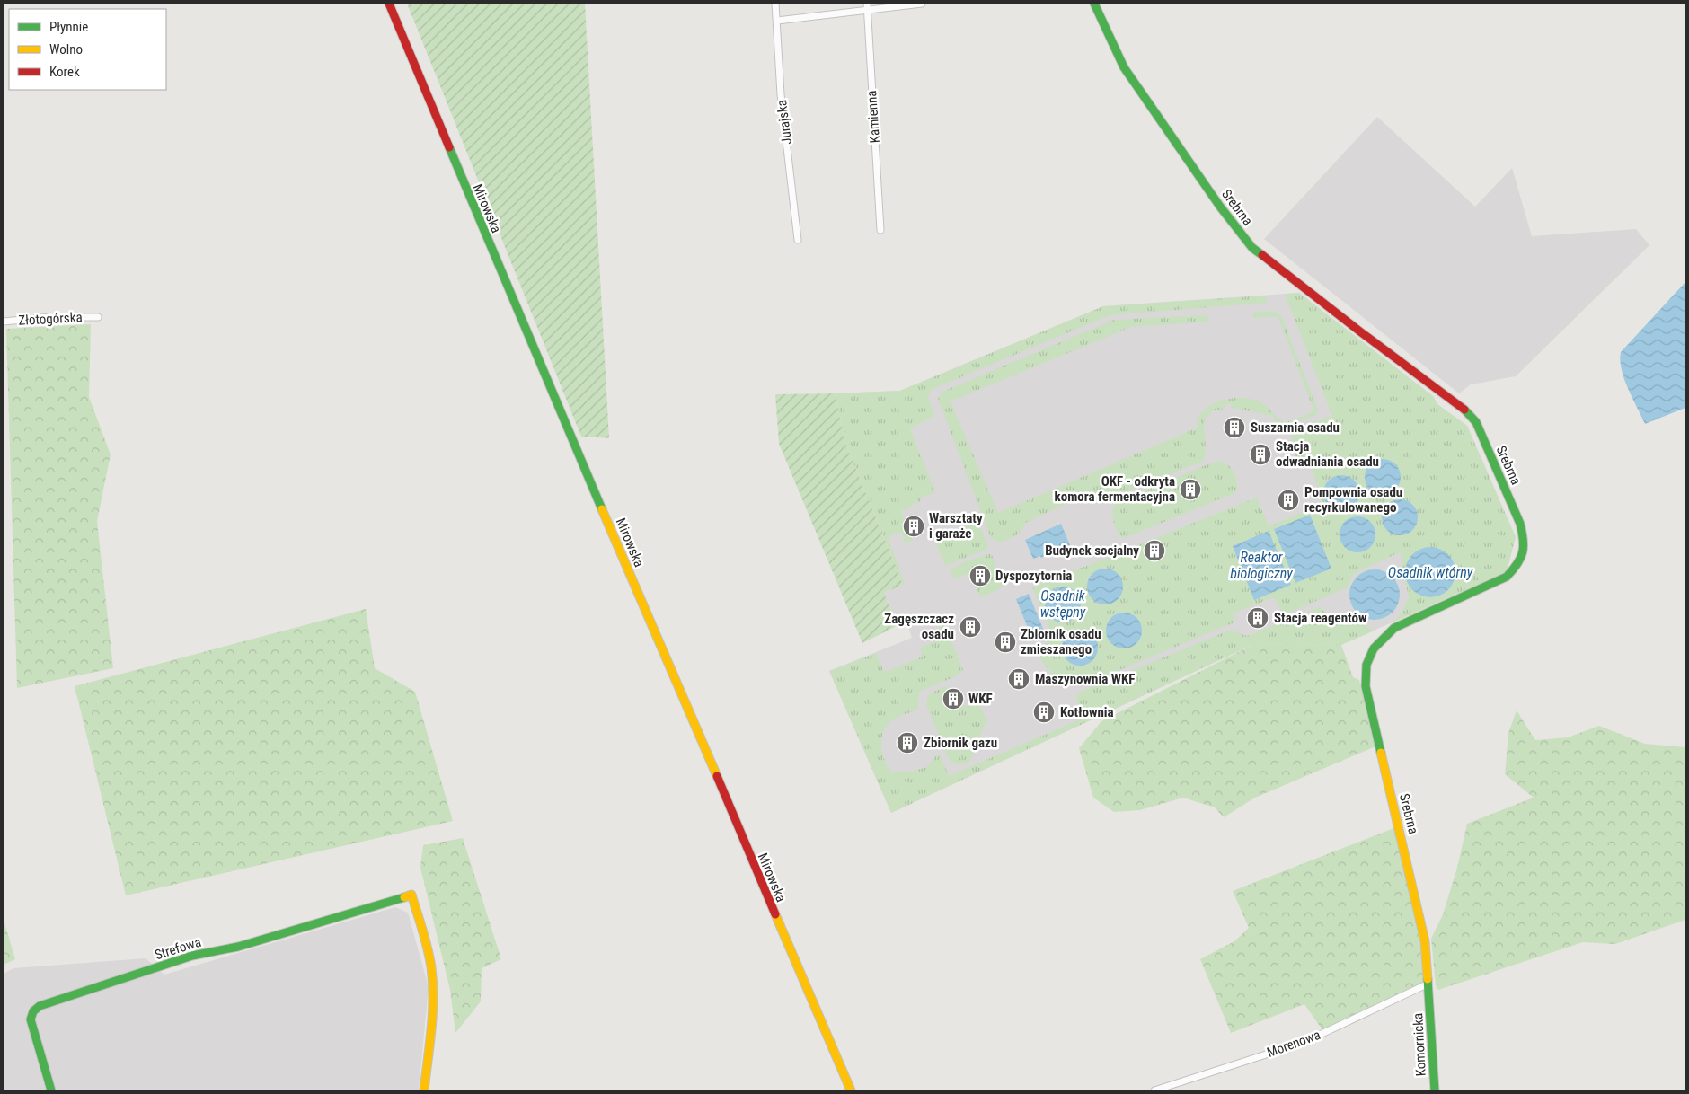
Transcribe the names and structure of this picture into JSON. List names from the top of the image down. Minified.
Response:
{"streets":{"street":["Kamienna","Jurajska","Srebrna","Mirowska","Złotogórska","Strefowa","Morenowa","Komornicka"]},"crossings":[["Srebrna","Morenowa"],["Srebrna","Komornicka"]],"water":["Reaktor biologiczny","Osadnik wtórny","Osadnik wstępny"],"places":{"building":["Suszarnia osadu","Stacja odwadniania osadu","OKF - odkryta komora fermentacyjna","Pompownia osadu recyrkulowanego","Warsztaty i garaże","Budynek socjalny","Dyspozytornia","Stacja reagentów","Zagęszczacz osadu","Zbiornik osadu zmieszanego","Maszynownia WKF","WKF","Kotłownia","Zbiornik gazu"]},"legend":["Płynnie","Wolno","Korek"]}
